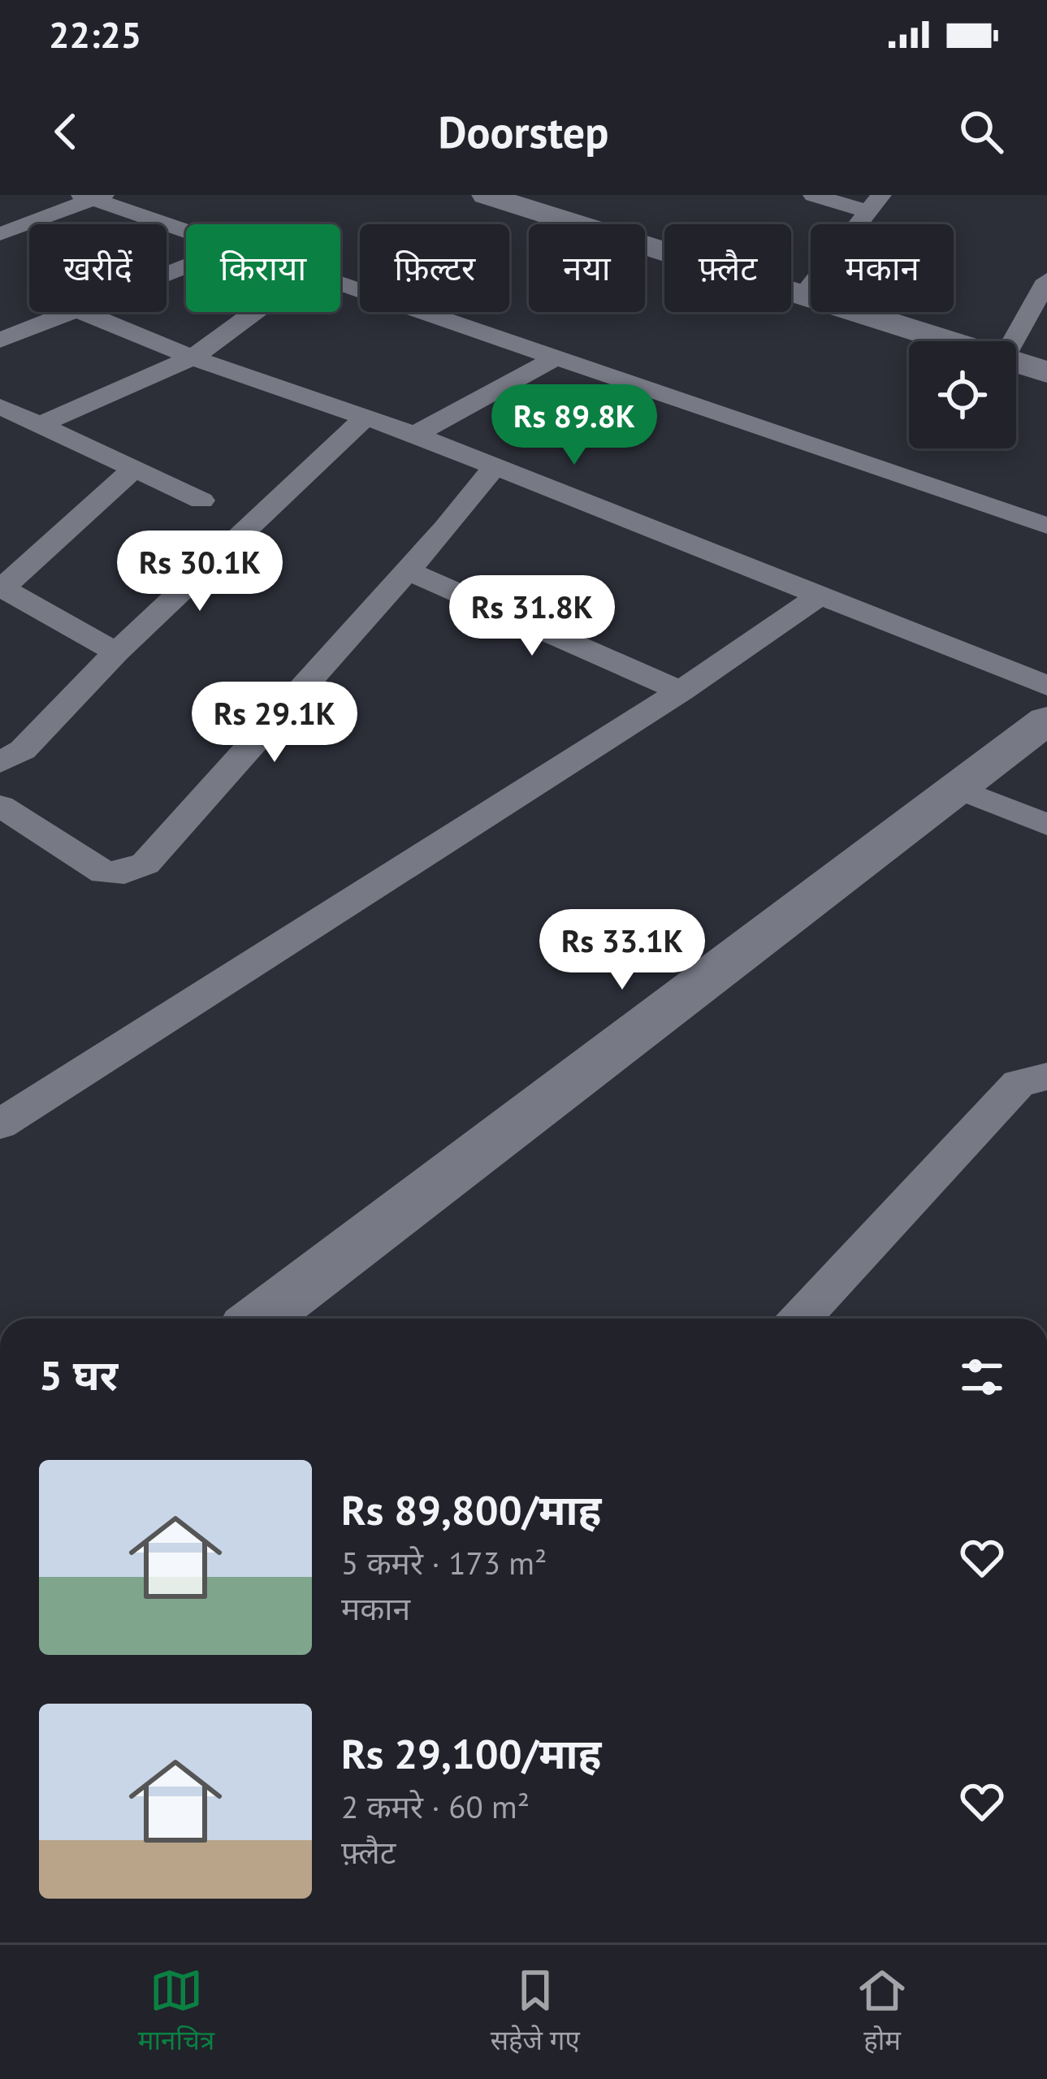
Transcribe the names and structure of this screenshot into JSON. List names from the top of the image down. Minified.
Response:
{"page":{"status":"22:25","header":"Doorstep","chip":["खरीदें","किराया","फ़िल्टर","नया","फ़्लैट","मकान"],"price":["Rs 89.8K","Rs 30.1K","Rs 31.8K","Rs 29.1K","Rs 33.1K"],"heading":"5 घर","list":[{"name":"Rs 89,800/माह","note":"5 कमरे · 173 m² · मकान"},{"name":"Rs 29,100/माह","note":"2 कमरे · 60 m² · फ़्लैट"}],"tabs":["मानचित्र","सहेजे गए","होम"]}}
